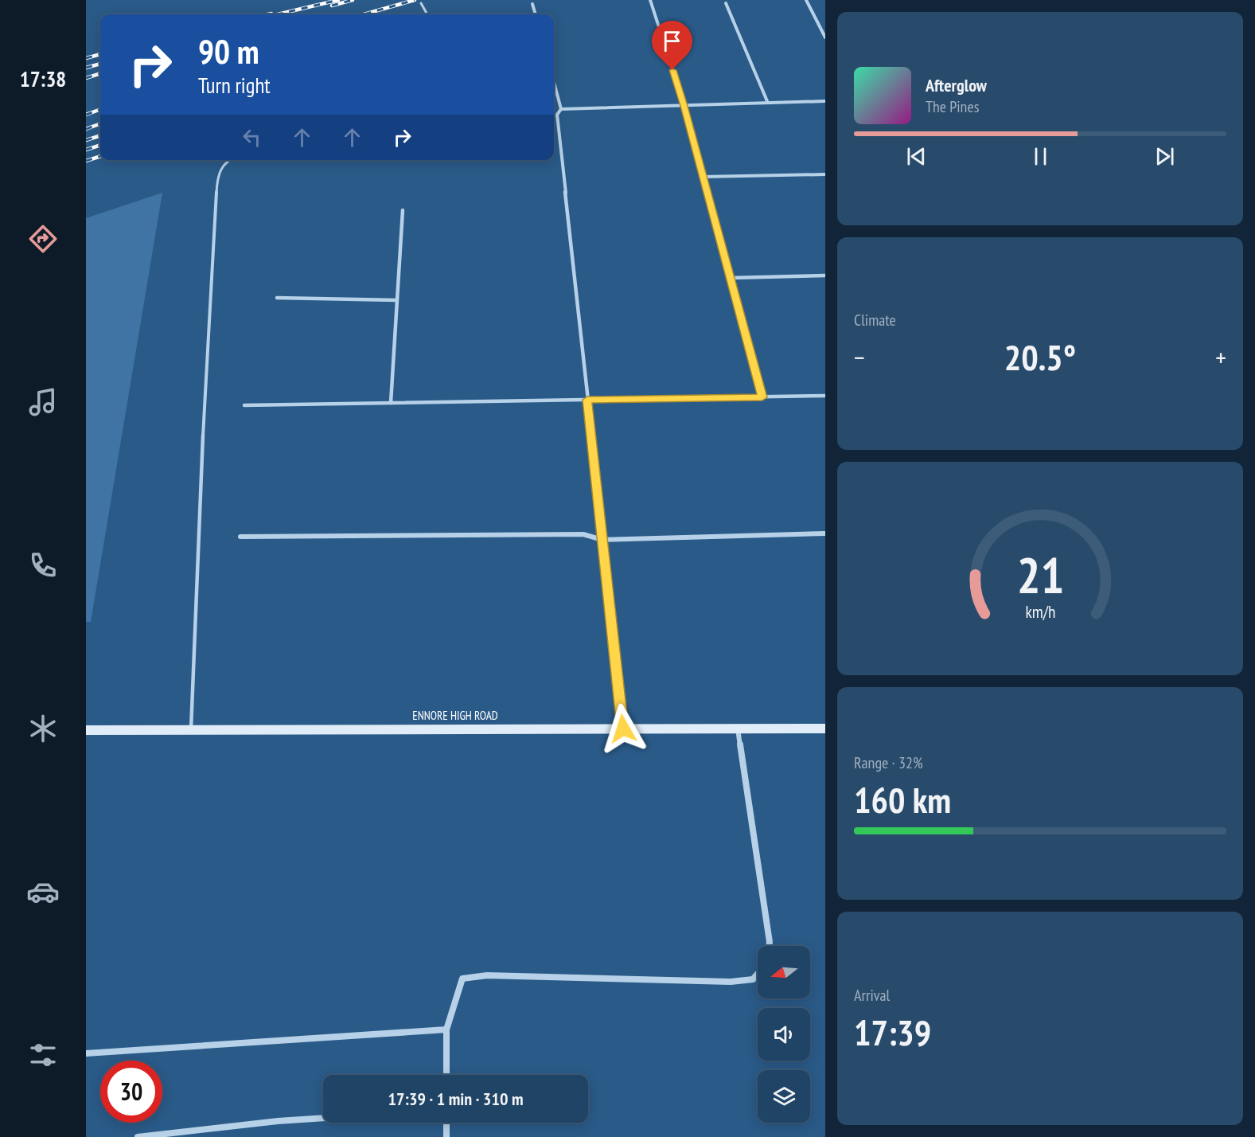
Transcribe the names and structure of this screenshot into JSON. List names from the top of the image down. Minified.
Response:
{"streets":{"main road":["ENNORE HIGH ROAD"]},"north":"left","page":{"tabs":"17:38","turn":["90 m","Turn right"],"song":["Afterglow","The Pines"],"tile":["Climate",["Range · 32%","160 km"],["Arrival","17:39"]],"heat":["−","20.5°","+"],"limit":"30","trip":"17:39 · 1 min · 310 m","gauge":["21","km/h"]}}
